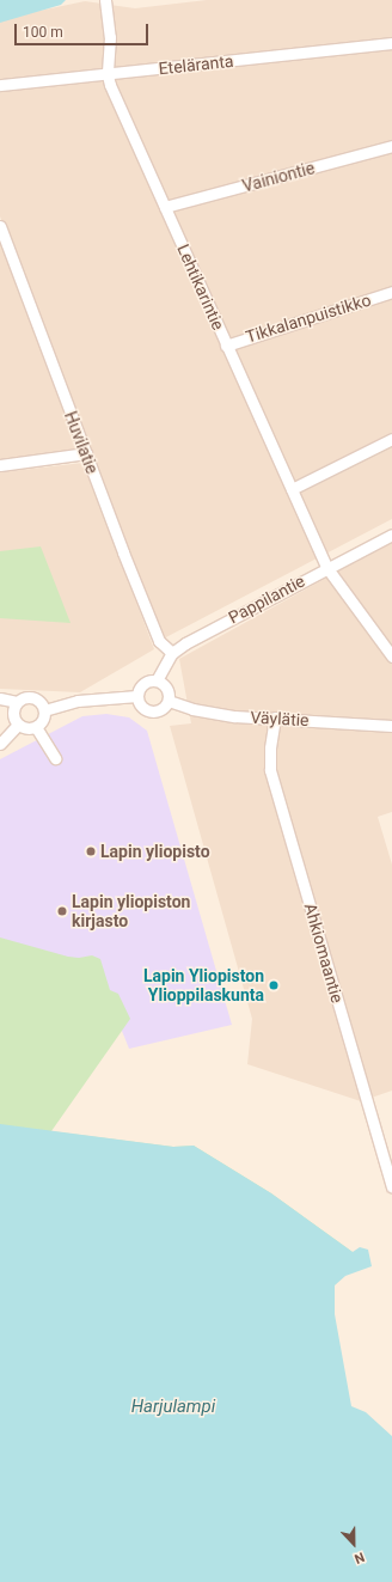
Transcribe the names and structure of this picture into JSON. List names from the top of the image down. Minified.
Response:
{"streets":{"street":["Eteläranta","Vainiontie","Lehtikarintie","Tikkalanpuistikko","Huvilatie","Pappilantie","Väylätie","Ahkiomaantie"]},"crossings":[["Eteläranta","Lehtikarintie"],["Vainiontie","Lehtikarintie"],["Lehtikarintie","Tikkalanpuistikko"],["Lehtikarintie","Pappilantie"],["Huvilatie","Pappilantie"],["Väylätie","Ahkiomaantie"]],"water":["Harjulampi"],"places":["Lapin yliopisto","Lapin yliopiston kirjasto","Lapin Yliopiston Ylioppilaskunta"],"scale_bar":"100 m","north":"bottom"}
